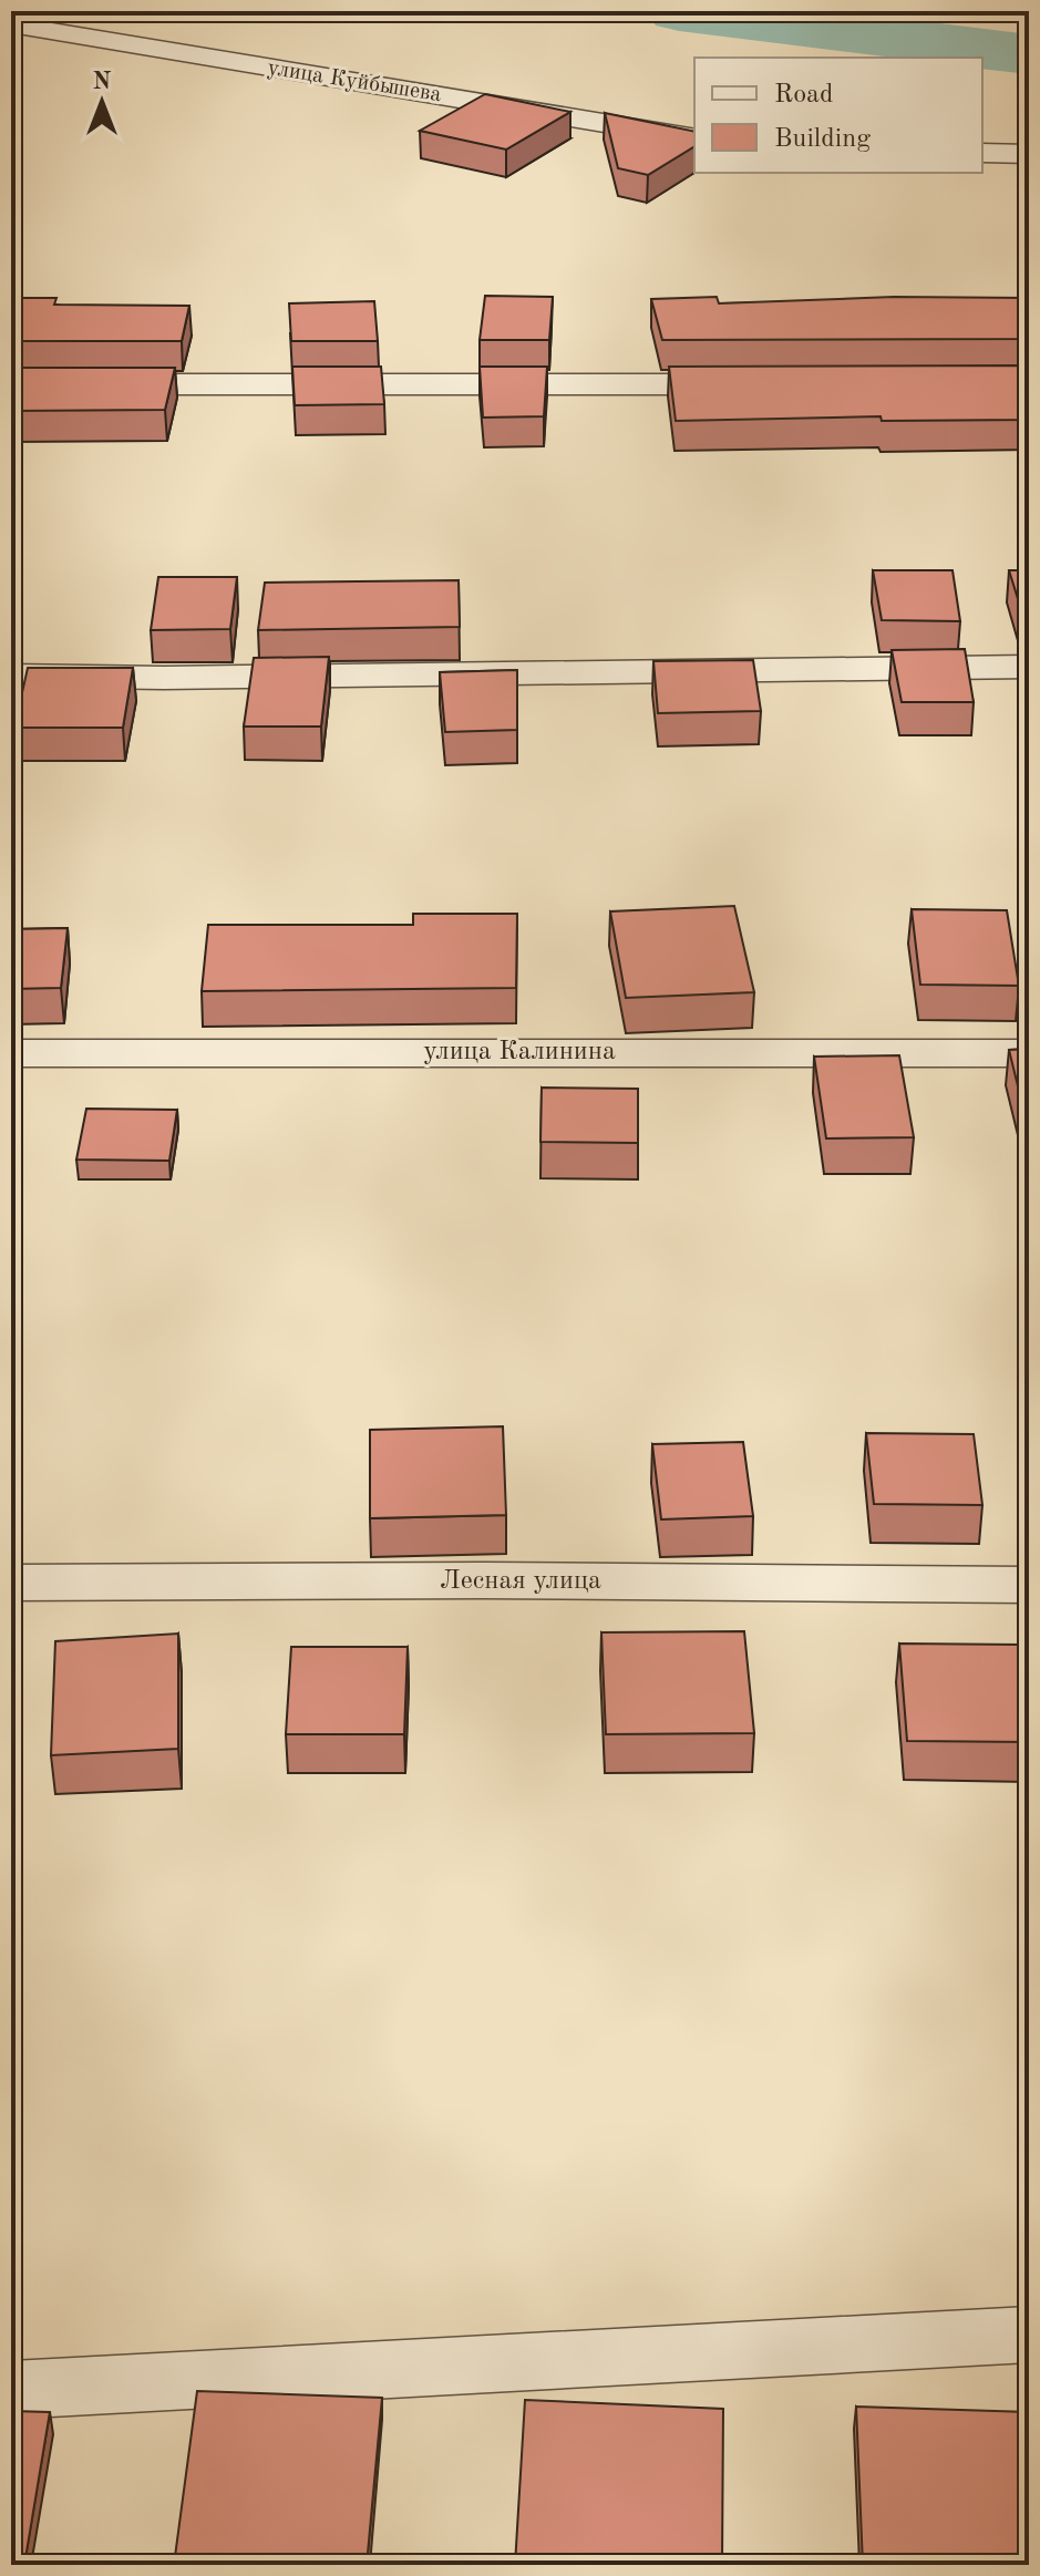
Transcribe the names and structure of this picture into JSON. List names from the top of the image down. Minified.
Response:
{"streets":{"street":["улица Куйбышева","улица Калинина","Лесная улица"]},"legend":["Road","Building"],"north":"top"}
